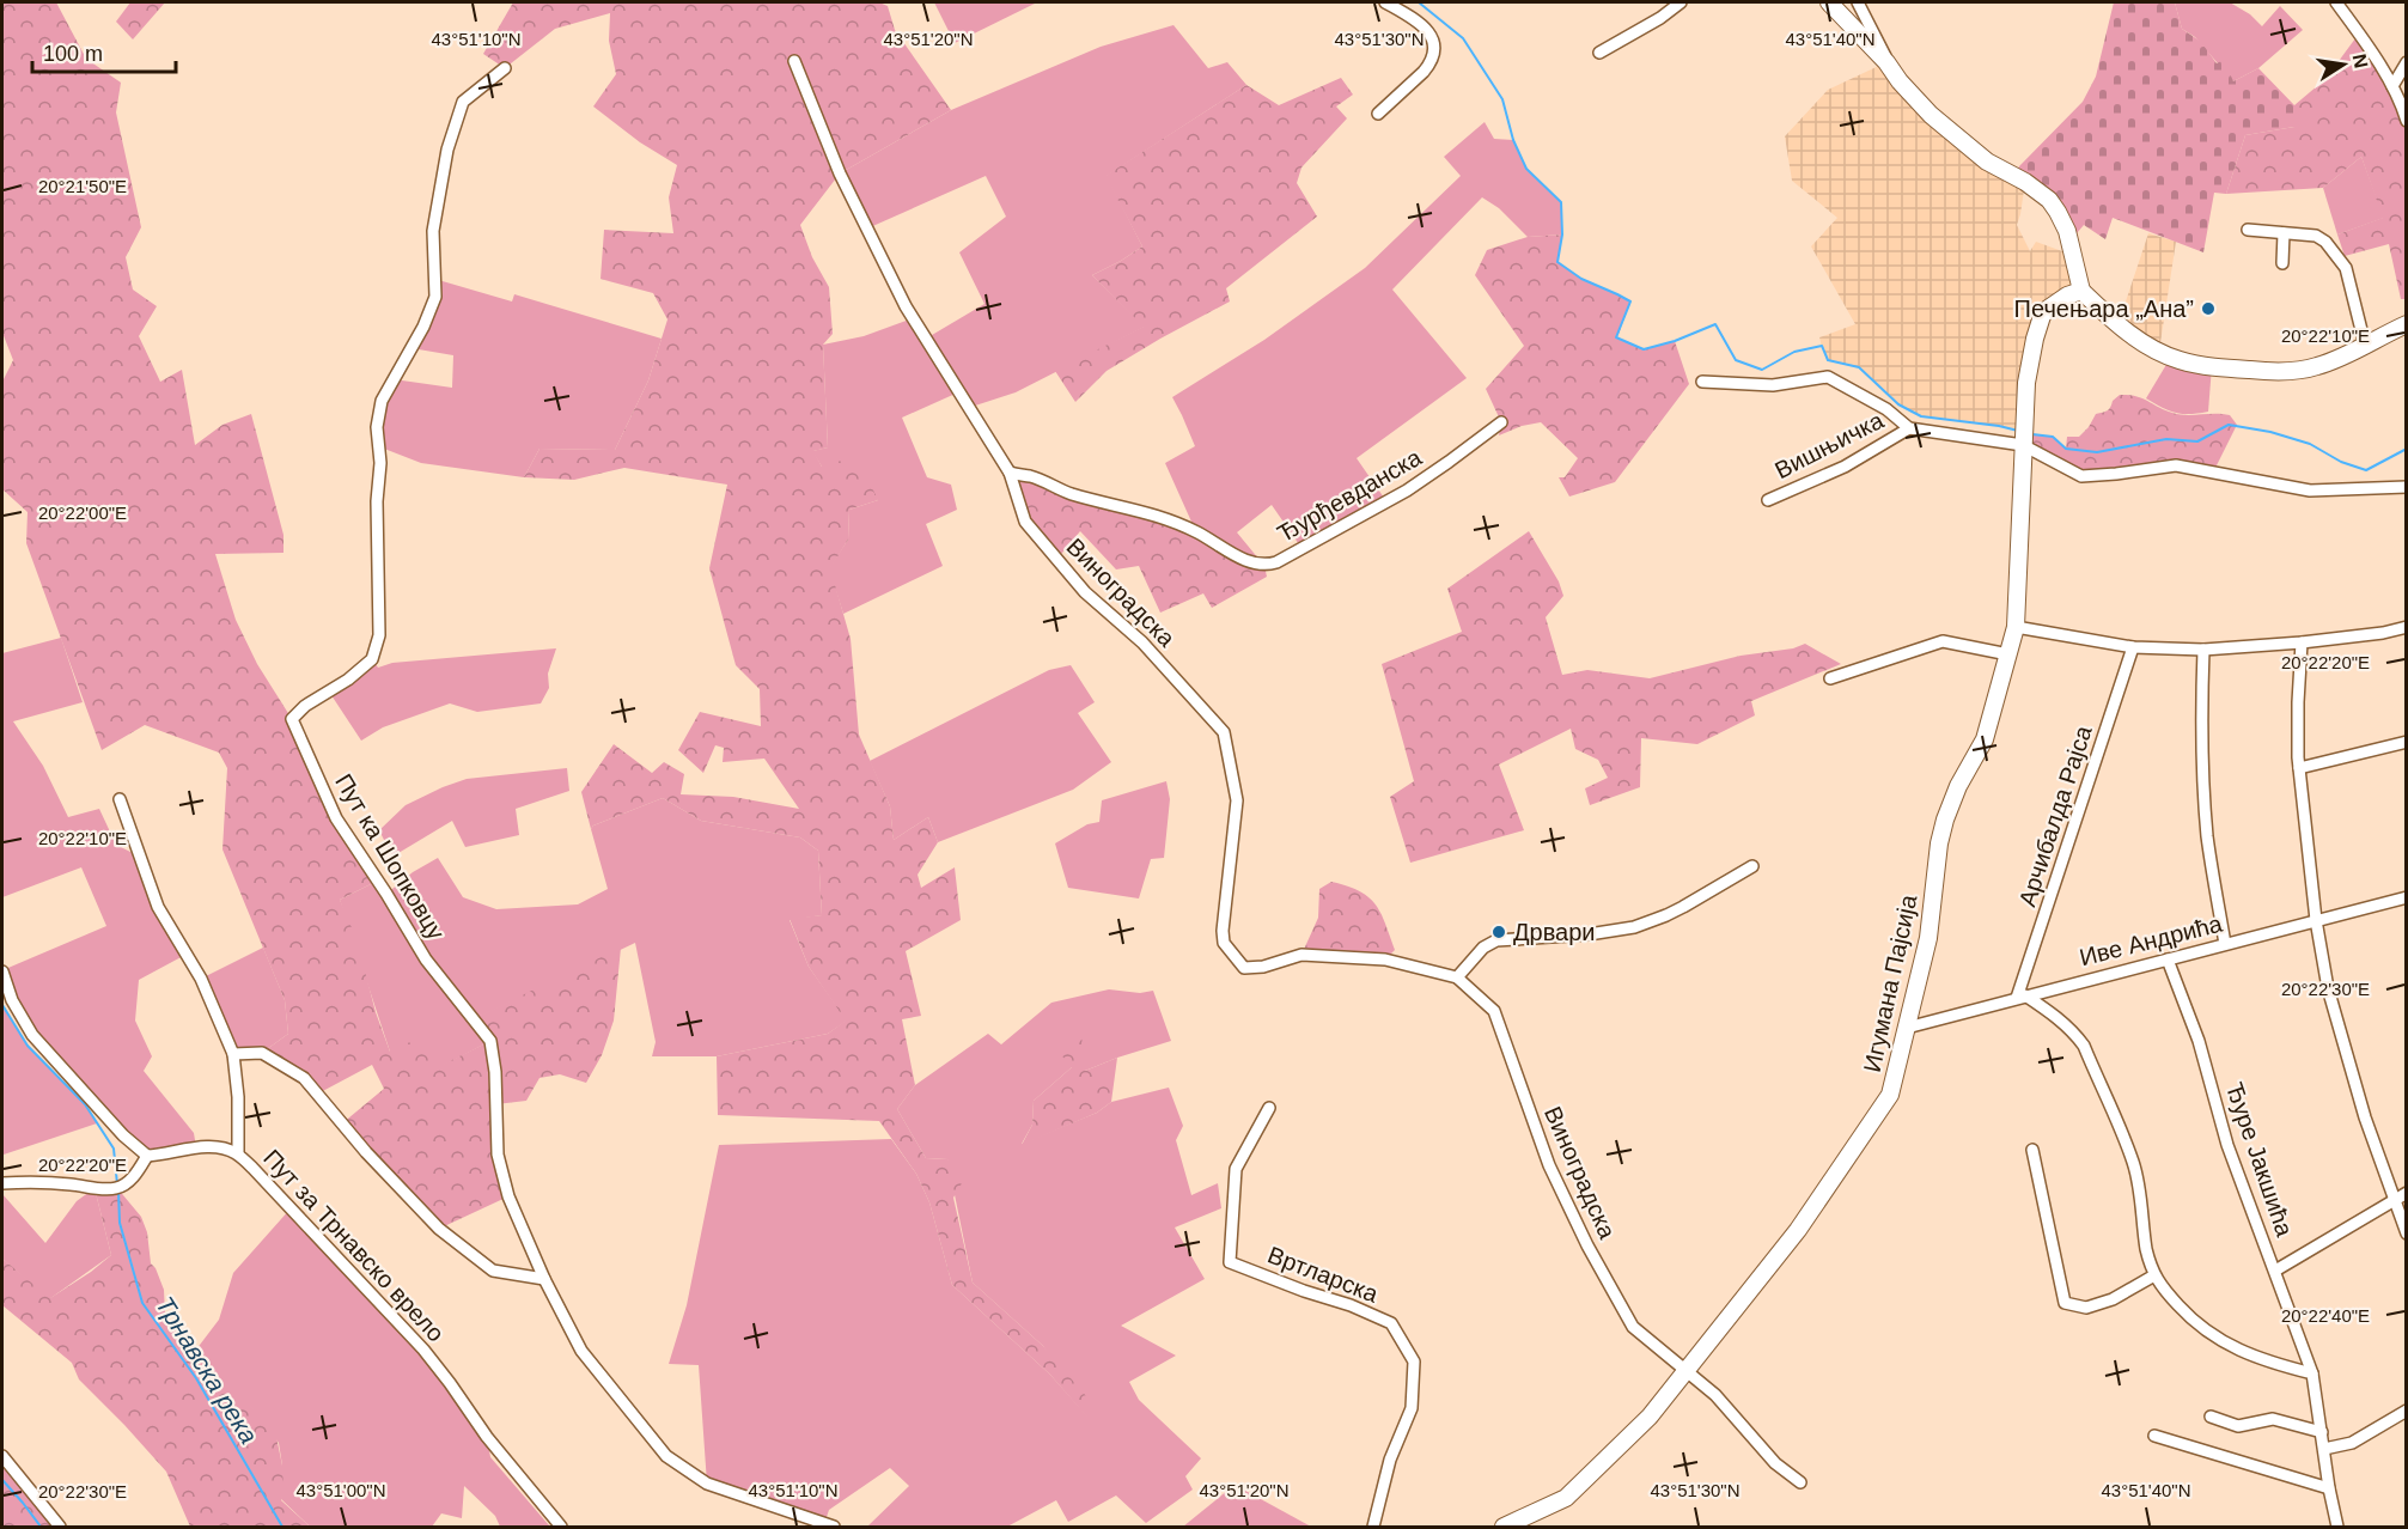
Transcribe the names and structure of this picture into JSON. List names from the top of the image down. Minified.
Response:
{"streets":{"street":["Вишњичка","Ђурђевданска","Виноградска","Арчибалда Рајса","Пут ка Шопковцу","Иве Андрића","Игумана Пајсија","Ђуре Јакшића","Пут за Трнавско врело","Вртларска"]},"crossings":[["Ђурђевданска","Виноградска"],["Виноградска","Игумана Пајсија"],["Арчибалда Рајса","Иве Андрића"],["Иве Андрића","Игумана Пајсија"],["Иве Андрића","Ђуре Јакшића"]],"water":["Трнавска река"],"places":["Печењара „Ана”","Дрвари"],"scale_bar":"100 m","north":"right","coordinates":["43°51'10\"N","43°51'20\"N","43°51'30\"N","43°51'40\"N","20°21'50\"E","20°22'10\"E","20°22'00\"E","20°22'20\"E","20°22'30\"E","20°22'40\"E","43°51'00\"N"]}
